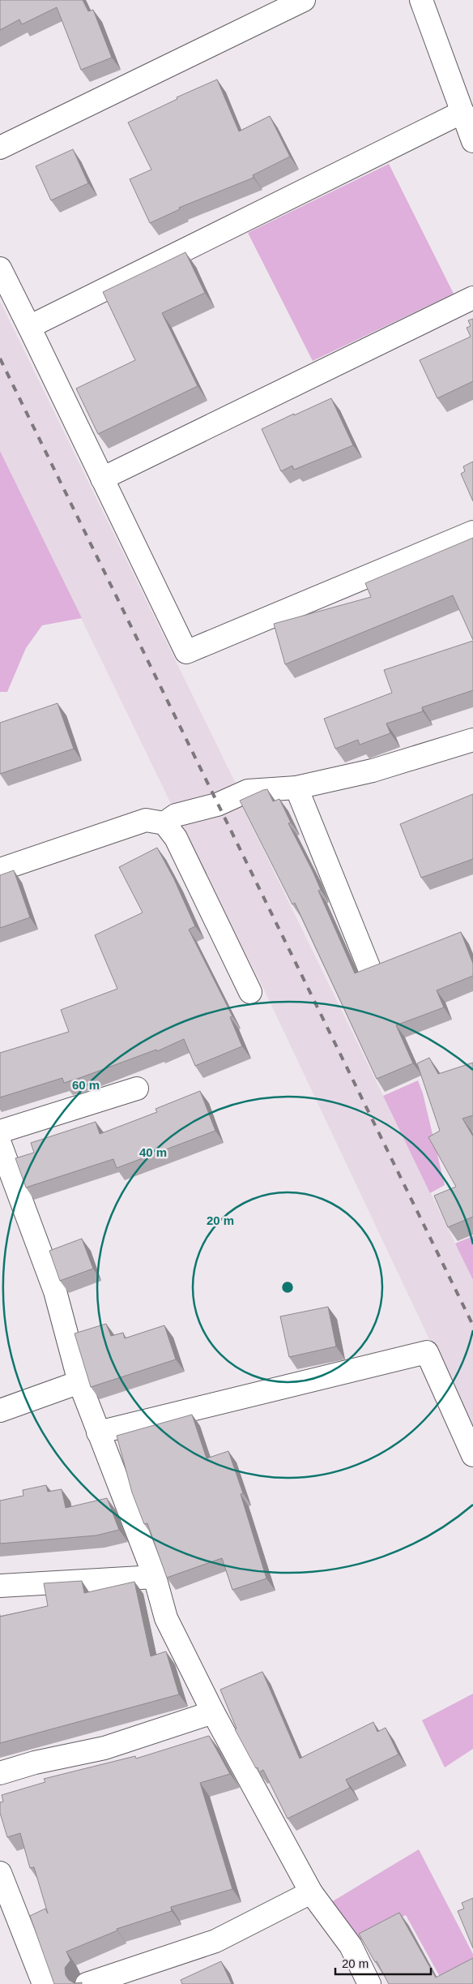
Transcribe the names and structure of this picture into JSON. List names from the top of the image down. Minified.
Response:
{"scale_bar":"20 m","rings":["60 m","40 m","20 m"]}
